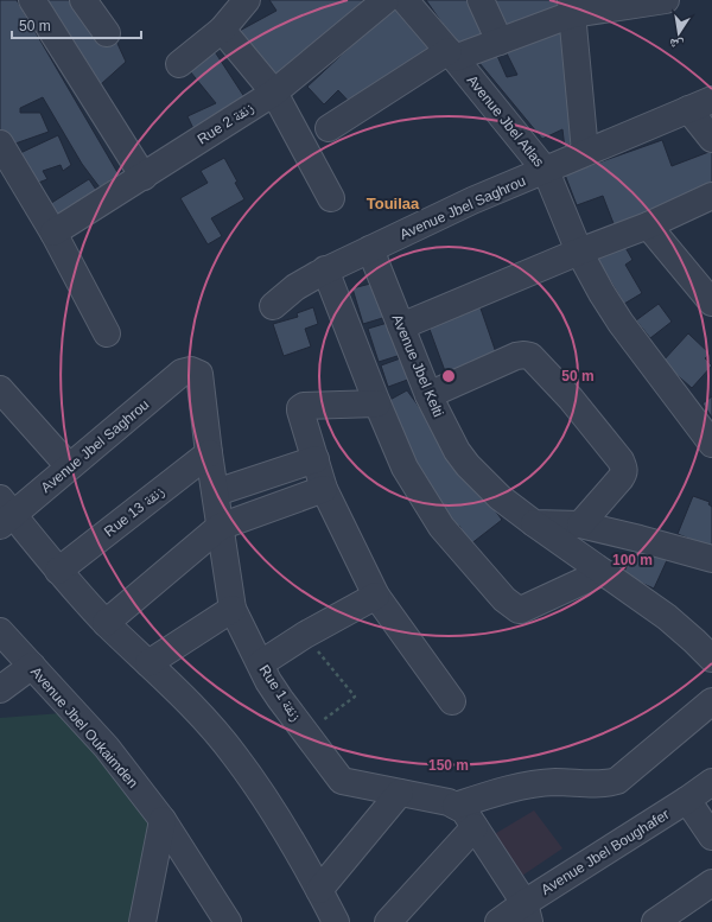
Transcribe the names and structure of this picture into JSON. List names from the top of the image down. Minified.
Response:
{"streets":{"street":["Avenue Jbel Atlas","Rue 2 زنقة","Avenue Jbel Saghrou","Avenue Jbel Kelti","Rue 13 زنقة","Rue 1 زنقة","Avenue Jbel Oukaimden","Avenue Jbel Boughafer"]},"crossings":[["Avenue Jbel Atlas","Avenue Jbel Saghrou"],["Avenue Jbel Saghrou","Avenue Jbel Kelti"],["Avenue Jbel Saghrou","Rue 1 زنقة"],["Rue 13 زنقة","Rue 1 زنقة"]],"districts":["Touilaa"],"scale_bar":"50 m","north":"bottom","rings":["50 m","100 m","150 m"]}
